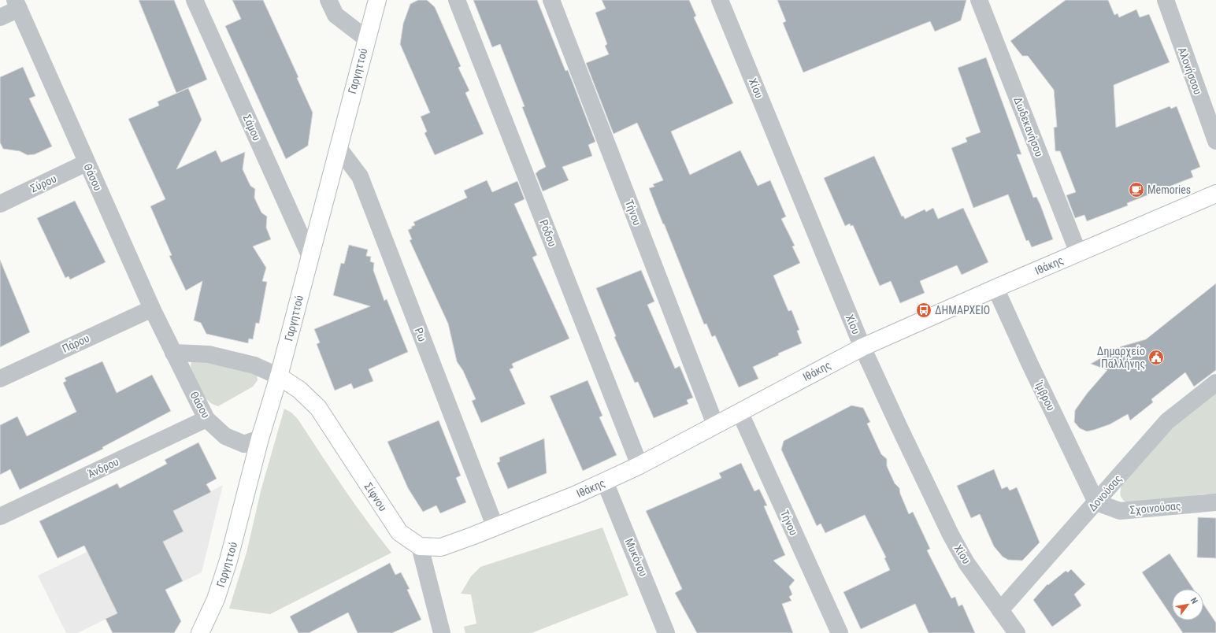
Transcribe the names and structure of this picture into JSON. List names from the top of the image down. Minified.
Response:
{"streets":{"street":["Γαργηττού","Αλονήσσου","Χίου","Δωδεκανήσου","Σάμου","Θάσου","Σύρου","Τήνου","Ρόδου","Ιθάκης","Ρω","Πάρου","Ίμβρου","Άνδρου","Δονούσας","Σίφνου","Σχοινούσας","Μυκόνου"]},"crossings":[["Γαργηττού","Σάμου"],["Γαργηττού","Θάσου"],["Γαργηττού","Ρω"],["Γαργηττού","Σίφνου"],["Χίου","Ιθάκης"],["Χίου","Δονούσας"],["Δωδεκανήσου","Ιθάκης"],["Θάσου","Σύρου"],["Θάσου","Πάρου"],["Θάσου","Άνδρου"],["Τήνου","Ιθάκης"],["Ρόδου","Ιθάκης"],["Ιθάκης","Ρω"],["Ιθάκης","Ίμβρου"],["Ιθάκης","Σίφνου"],["Ιθάκης","Μυκόνου"],["Ίμβρου","Δονούσας"],["Ίμβρου","Σχοινούσας"],["Δονούσας","Σχοινούσας"]],"places":{"cafe":["Memories"],"bus stop":["ΔΗΜΑΡΧΕΙΟ"],"public building":["Δημαρχείο Παλλήνης"]},"north":"top right"}
